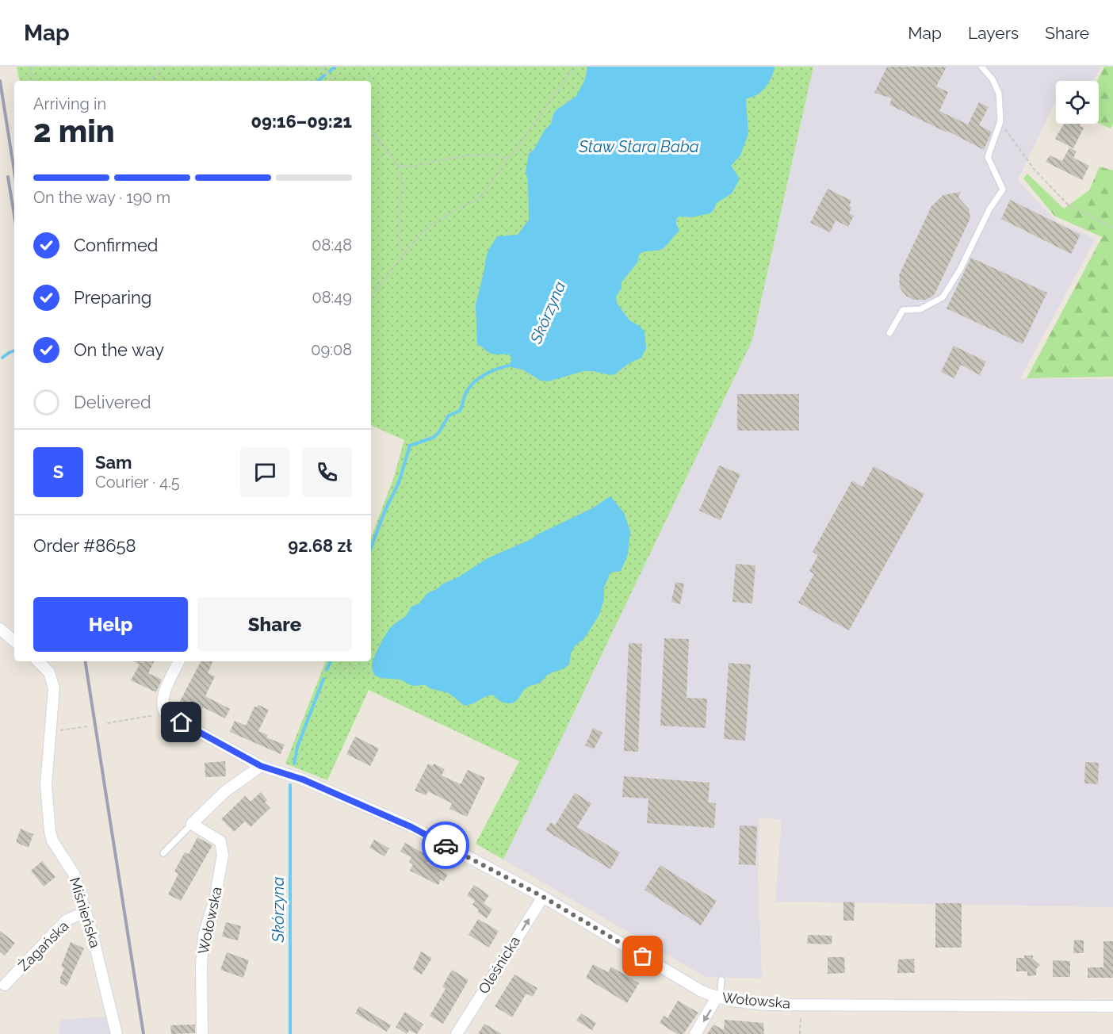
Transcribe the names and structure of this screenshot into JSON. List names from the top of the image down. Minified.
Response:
{"streets":{"street":["Miśnieńska","Wołowska","Żagańska","Oleśnicka"]},"crossings":[["Miśnieńska","Żagańska"],["Wołowska","Oleśnicka"]],"one_way":["Oleśnicka"],"water":["Staw Stara Baba","Skórzyna"],"page":{"header":"Map","nav":["Map","Layers","Share"],"heading":["2 min","Arriving in","09:16–09:21"],"panel":["Sam","Courier · 4.5","Order #8658","92.68 zł"],"bar":"On the way · 190 m","list":[["Confirmed","08:48"],["Preparing","08:49"],["On the way","09:08"],"Delivered"],"round":"S","buttons":["Help","Share"]}}
